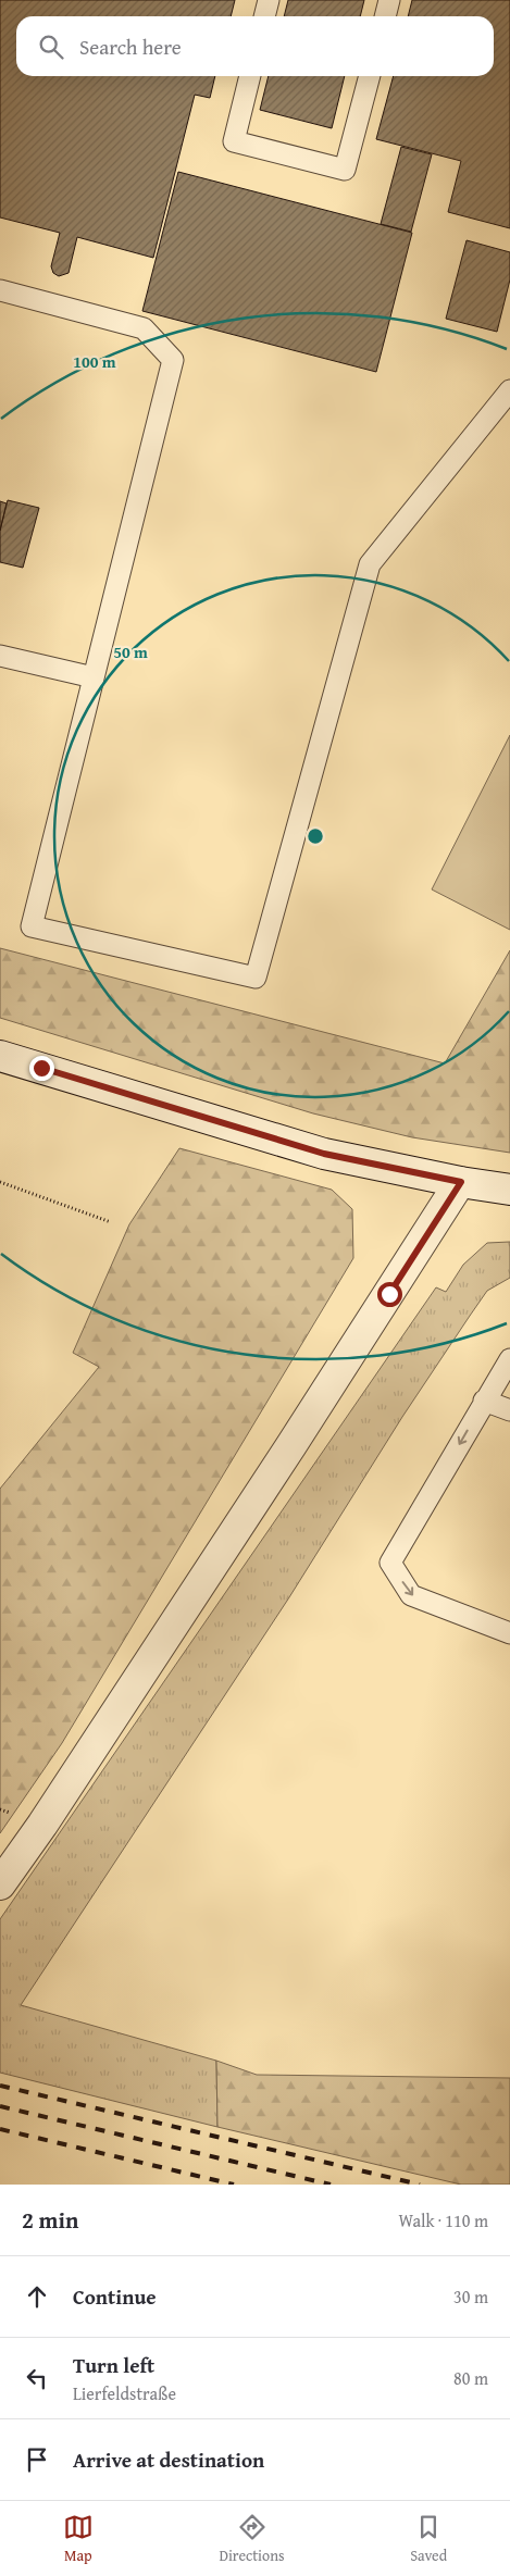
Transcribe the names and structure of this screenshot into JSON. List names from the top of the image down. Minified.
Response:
{"page":{"search":"Search here","heading":["2 min","Walk · 110 m"],"list":[["Continue","30 m"],["Turn left","Lierfeldstraße","80 m"],"Arrive at destination"],"nav":["Map","Directions","Saved"]},"rings":["100 m","50 m"]}
